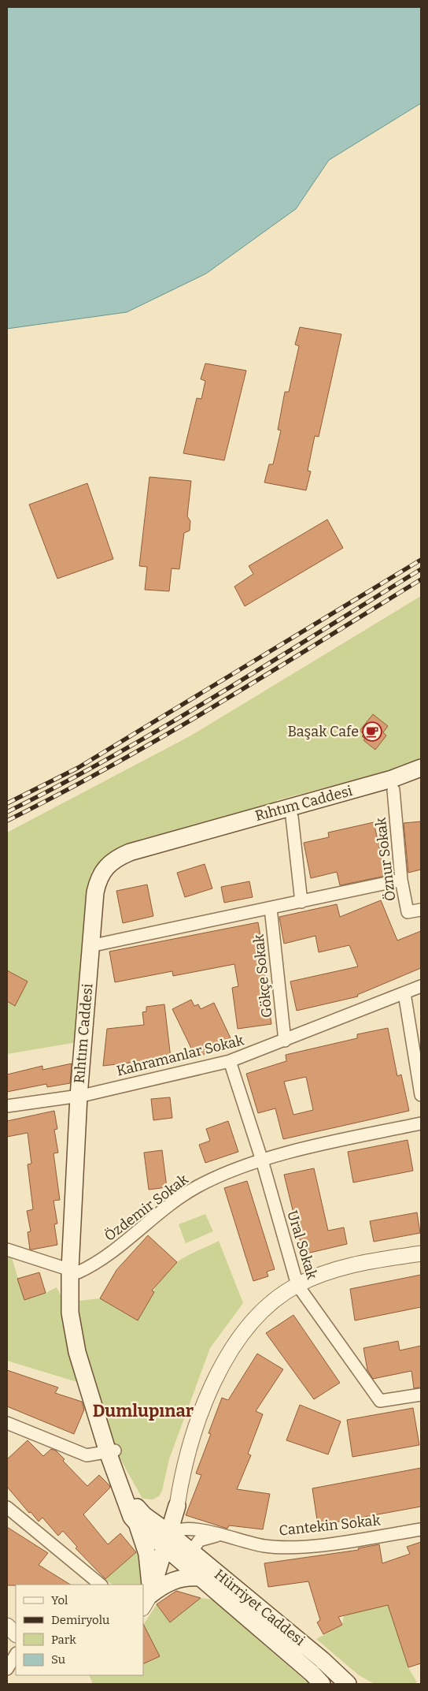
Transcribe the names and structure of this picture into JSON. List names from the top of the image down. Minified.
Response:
{"streets":{"main road":["Rıhtım Caddesi","Hürriyet Caddesi"],"street":["Öznur Sokak","Gökçe Sokak","Kahramanlar Sokak","Özdemir Sokak","Ural Sokak","Cantekin Sokak"]},"crossings":[["Rıhtım Caddesi","Öznur Sokak"],["Rıhtım Caddesi","Kahramanlar Sokak"],["Rıhtım Caddesi","Özdemir Sokak"],["Gökçe Sokak","Kahramanlar Sokak"],["Kahramanlar Sokak","Ural Sokak"],["Özdemir Sokak","Ural Sokak"],["Cantekin Sokak","Hürriyet Caddesi"]],"districts":["Dumlupınar"],"places":{"cafe":["Başak Cafe"]},"legend":["Yol","Demiryolu","Park","Su"]}
